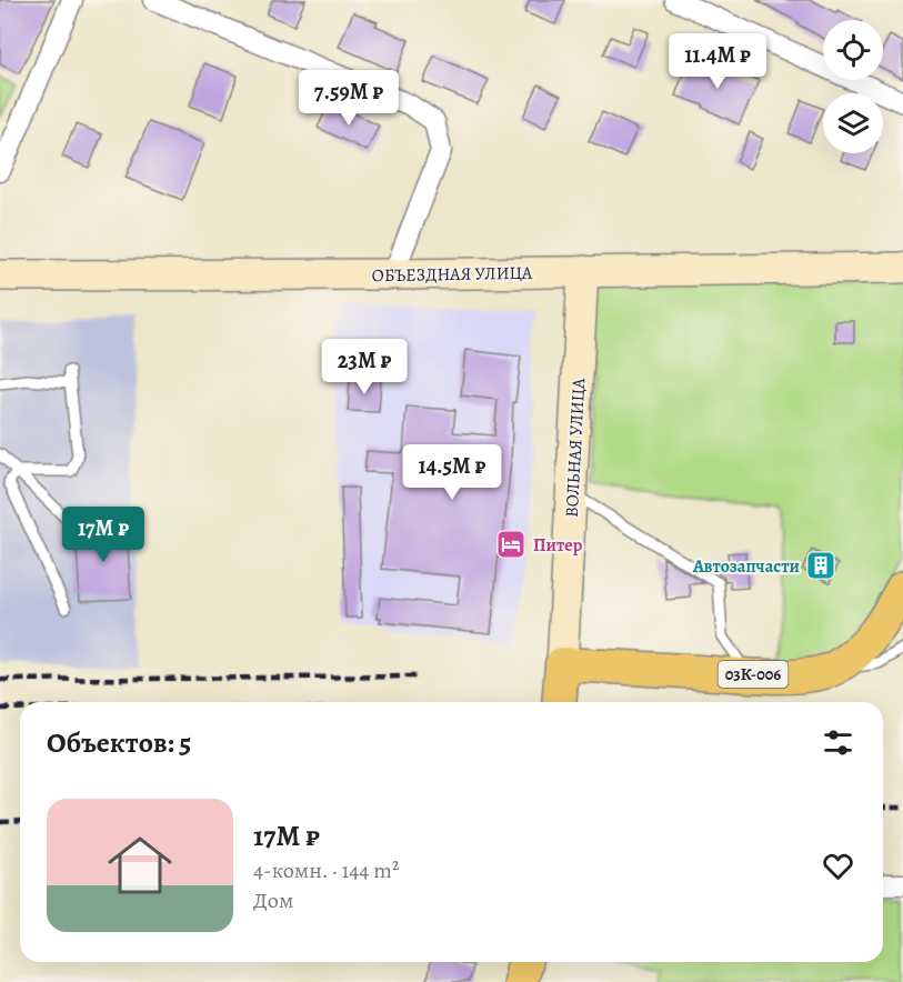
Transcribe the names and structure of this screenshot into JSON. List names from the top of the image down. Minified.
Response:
{"streets":{"main road":["ВОЛЬНАЯ УЛИЦА","03К-006"],"street":["ОБЪЕЗДНАЯ УЛИЦА"]},"crossings":[["ОБЪЕЗДНАЯ УЛИЦА","ВОЛЬНАЯ УЛИЦА"],["ВОЛЬНАЯ УЛИЦА","03К-006"]],"places":{"hotel":["Питер"],"building":["Автозапчасти"]},"page":{"price":["11.4M ₽","7.59M ₽","23M ₽","14.5M ₽","17M ₽"],"heading":"Объектов: 5","list":[{"name":"17M ₽","note":"4-комн. · 144 m² · Дом"}]}}
